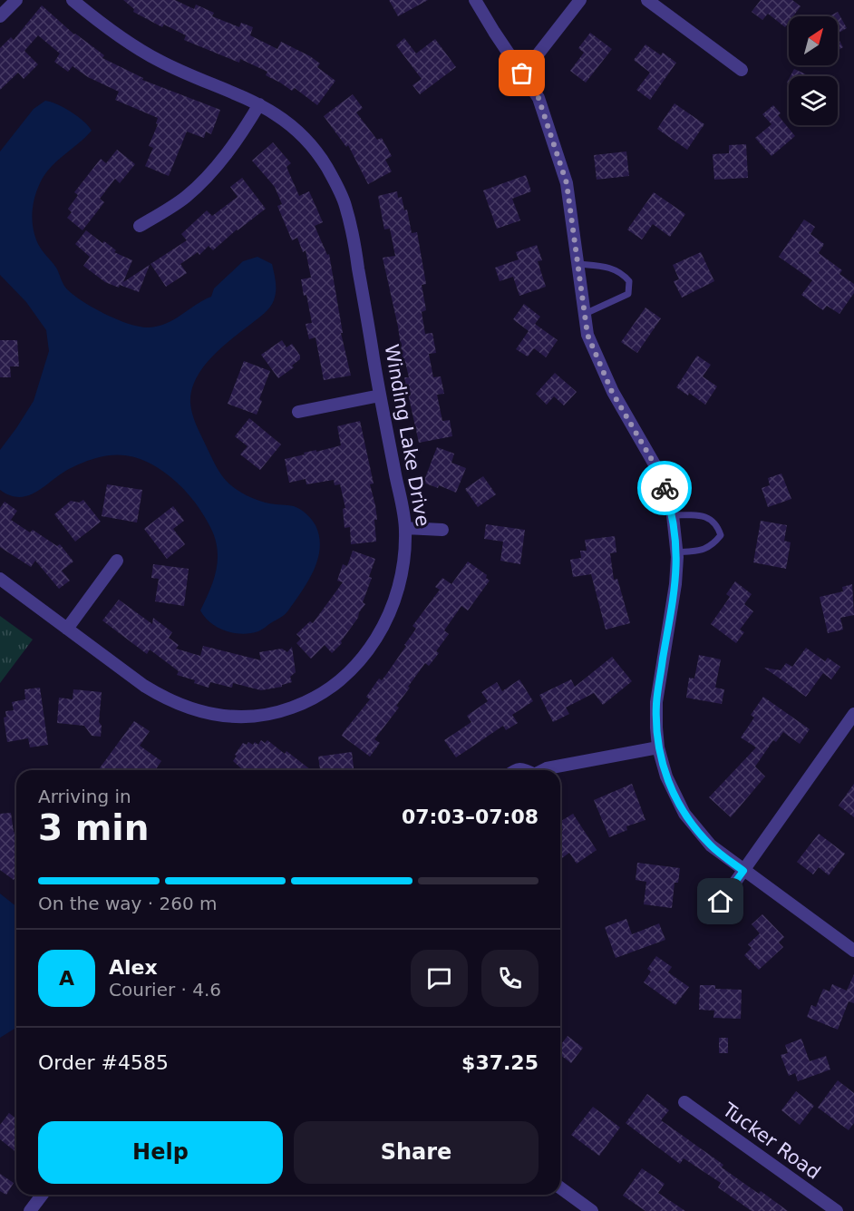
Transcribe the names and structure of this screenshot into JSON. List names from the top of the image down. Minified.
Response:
{"streets":{"street":["Winding Lake Drive","Tucker Road"]},"north":"top right","page":{"heading":["3 min","Arriving in","07:03–07:08"],"panel":["Alex","Courier · 4.6","Order #4585","$37.25"],"bar":"On the way · 260 m","round":"A","buttons":["Help","Share"]}}
